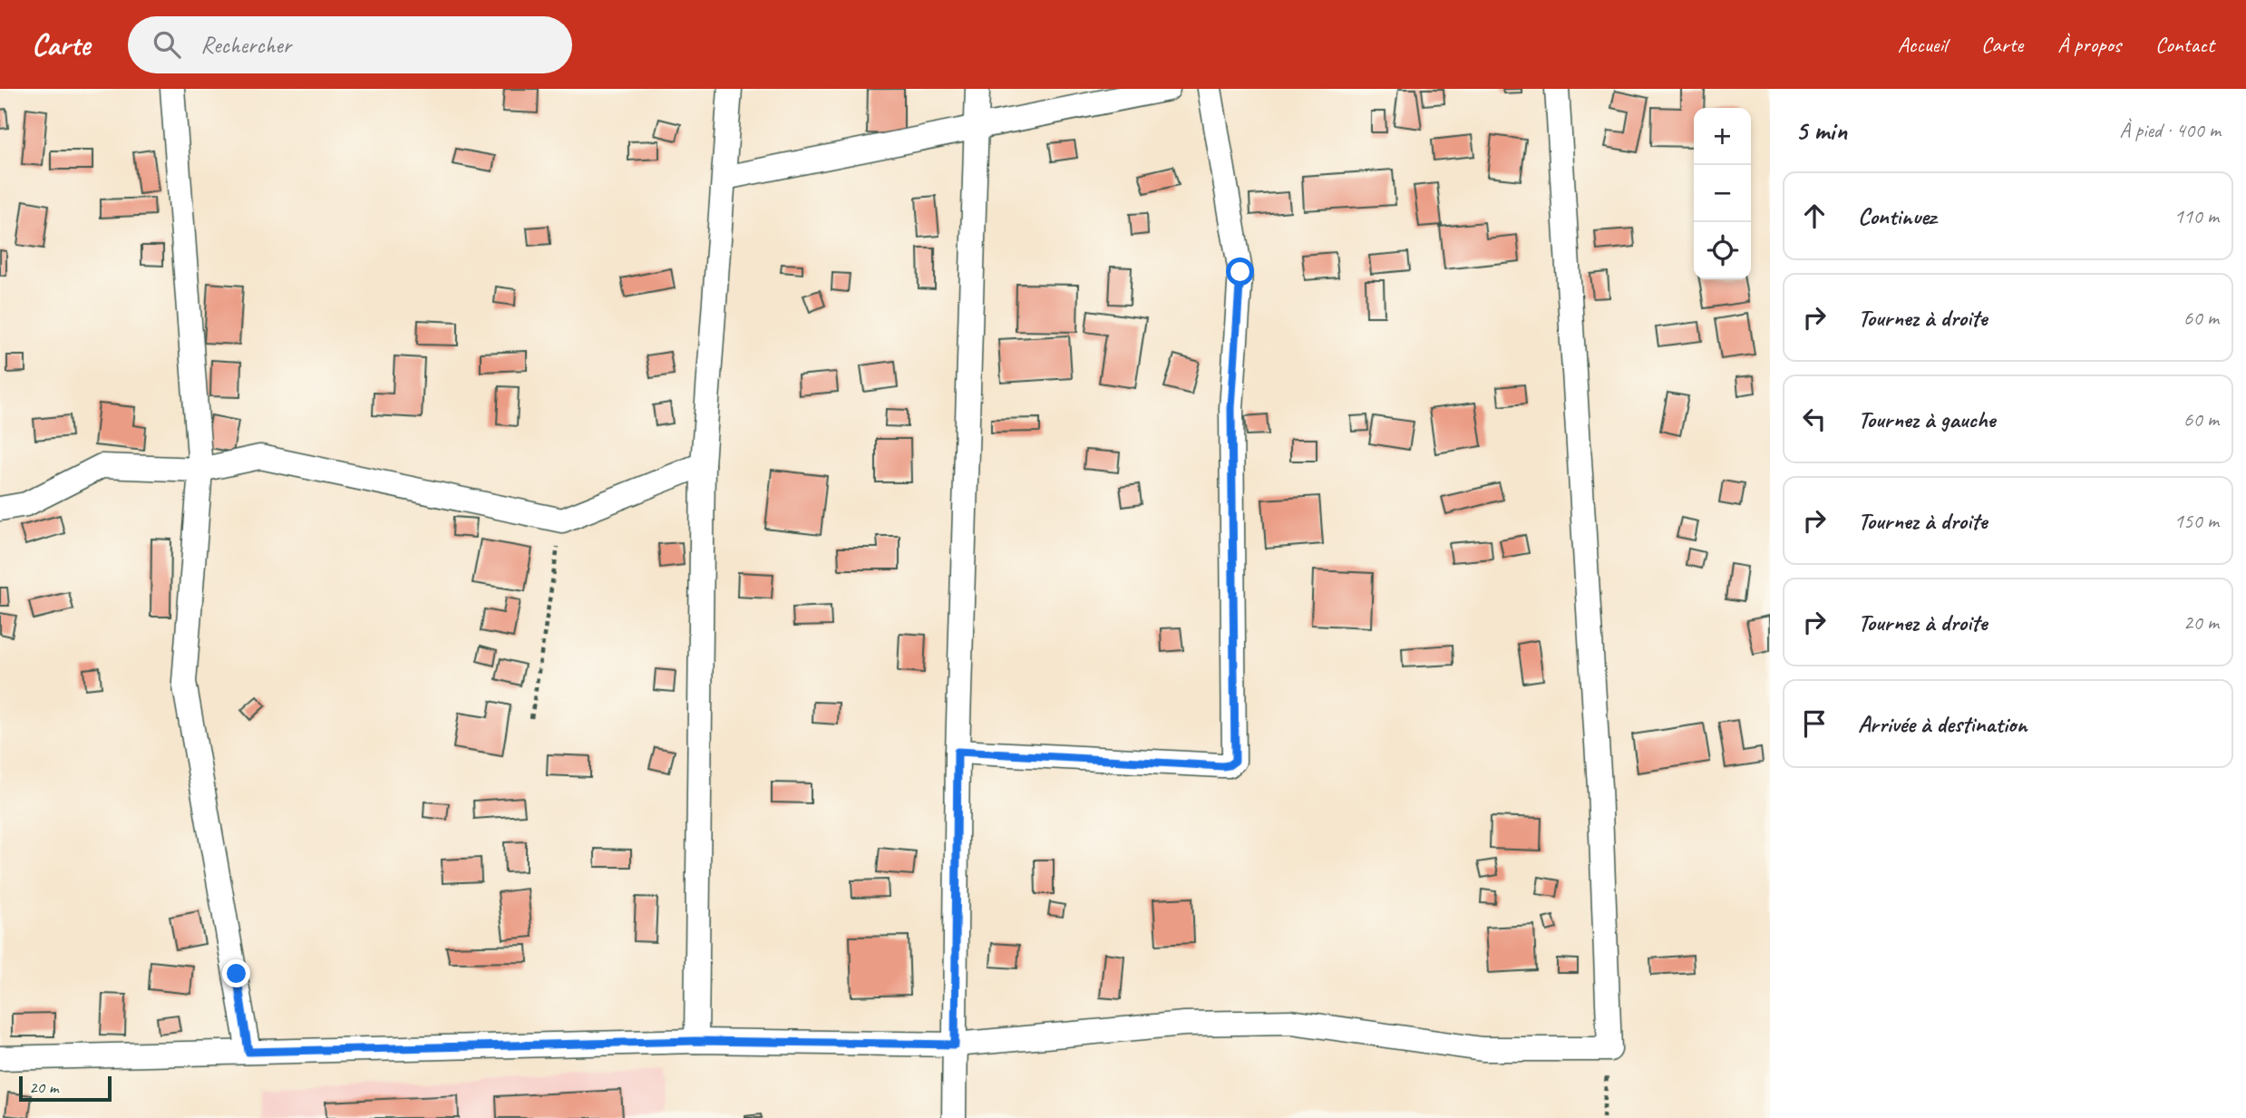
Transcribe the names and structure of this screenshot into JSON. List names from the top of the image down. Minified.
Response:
{"scale_bar":"20 m","page":{"header":"Carte","search":"Rechercher","nav":["Accueil","Carte","À propos","Contact"],"heading":["5 min","À pied · 400 m"],"map_buttons":["+","−"],"list":[["Continuez","110 m"],["Tournez à droite","60 m"],["Tournez à gauche","60 m"],["Tournez à droite","150 m"],["Tournez à droite","20 m"],"Arrivée à destination"],"scale":"20 m"}}
